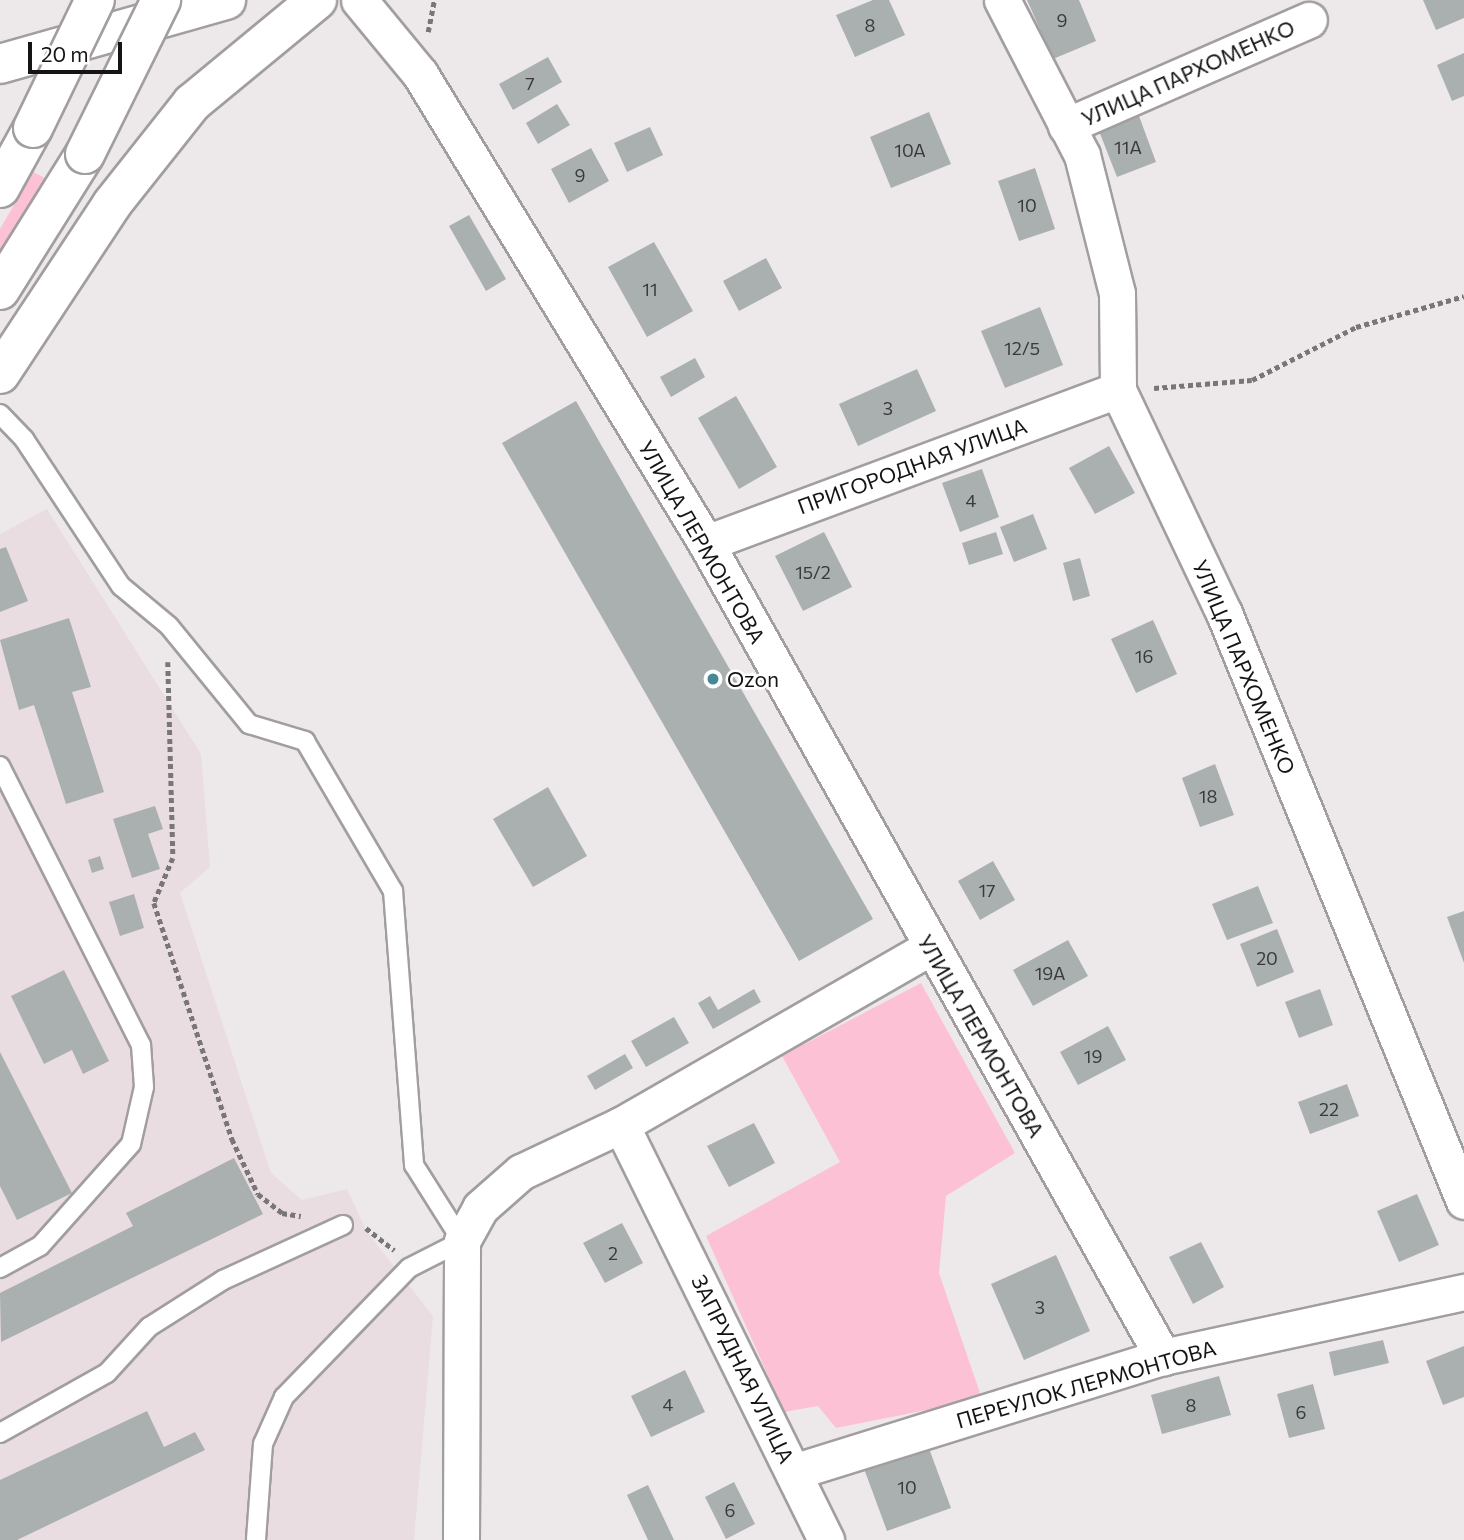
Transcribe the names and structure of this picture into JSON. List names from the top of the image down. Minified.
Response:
{"streets":{"street":["УЛИЦА ПАРХОМЕНКО","ПРИГОРОДНАЯ УЛИЦА","УЛИЦА ЛЕРМОНТОВА","ЗАПРУДНАЯ УЛИЦА","ПЕРЕУЛОК ЛЕРМОНТОВА"]},"crossings":[["УЛИЦА ПАРХОМЕНКО","ПРИГОРОДНАЯ УЛИЦА"],["ПРИГОРОДНАЯ УЛИЦА","УЛИЦА ЛЕРМОНТОВА"],["УЛИЦА ЛЕРМОНТОВА","ПЕРЕУЛОК ЛЕРМОНТОВА"],["ЗАПРУДНАЯ УЛИЦА","ПЕРЕУЛОК ЛЕРМОНТОВА"]],"places":["Ozon"],"house_numbers":["9","8","7","11А","10А","9","10","11","12/5","3","4","15/2","16","18","17","20","19А","19","22","2","3","4","8","6","10","6"],"scale_bar":"20 m"}
